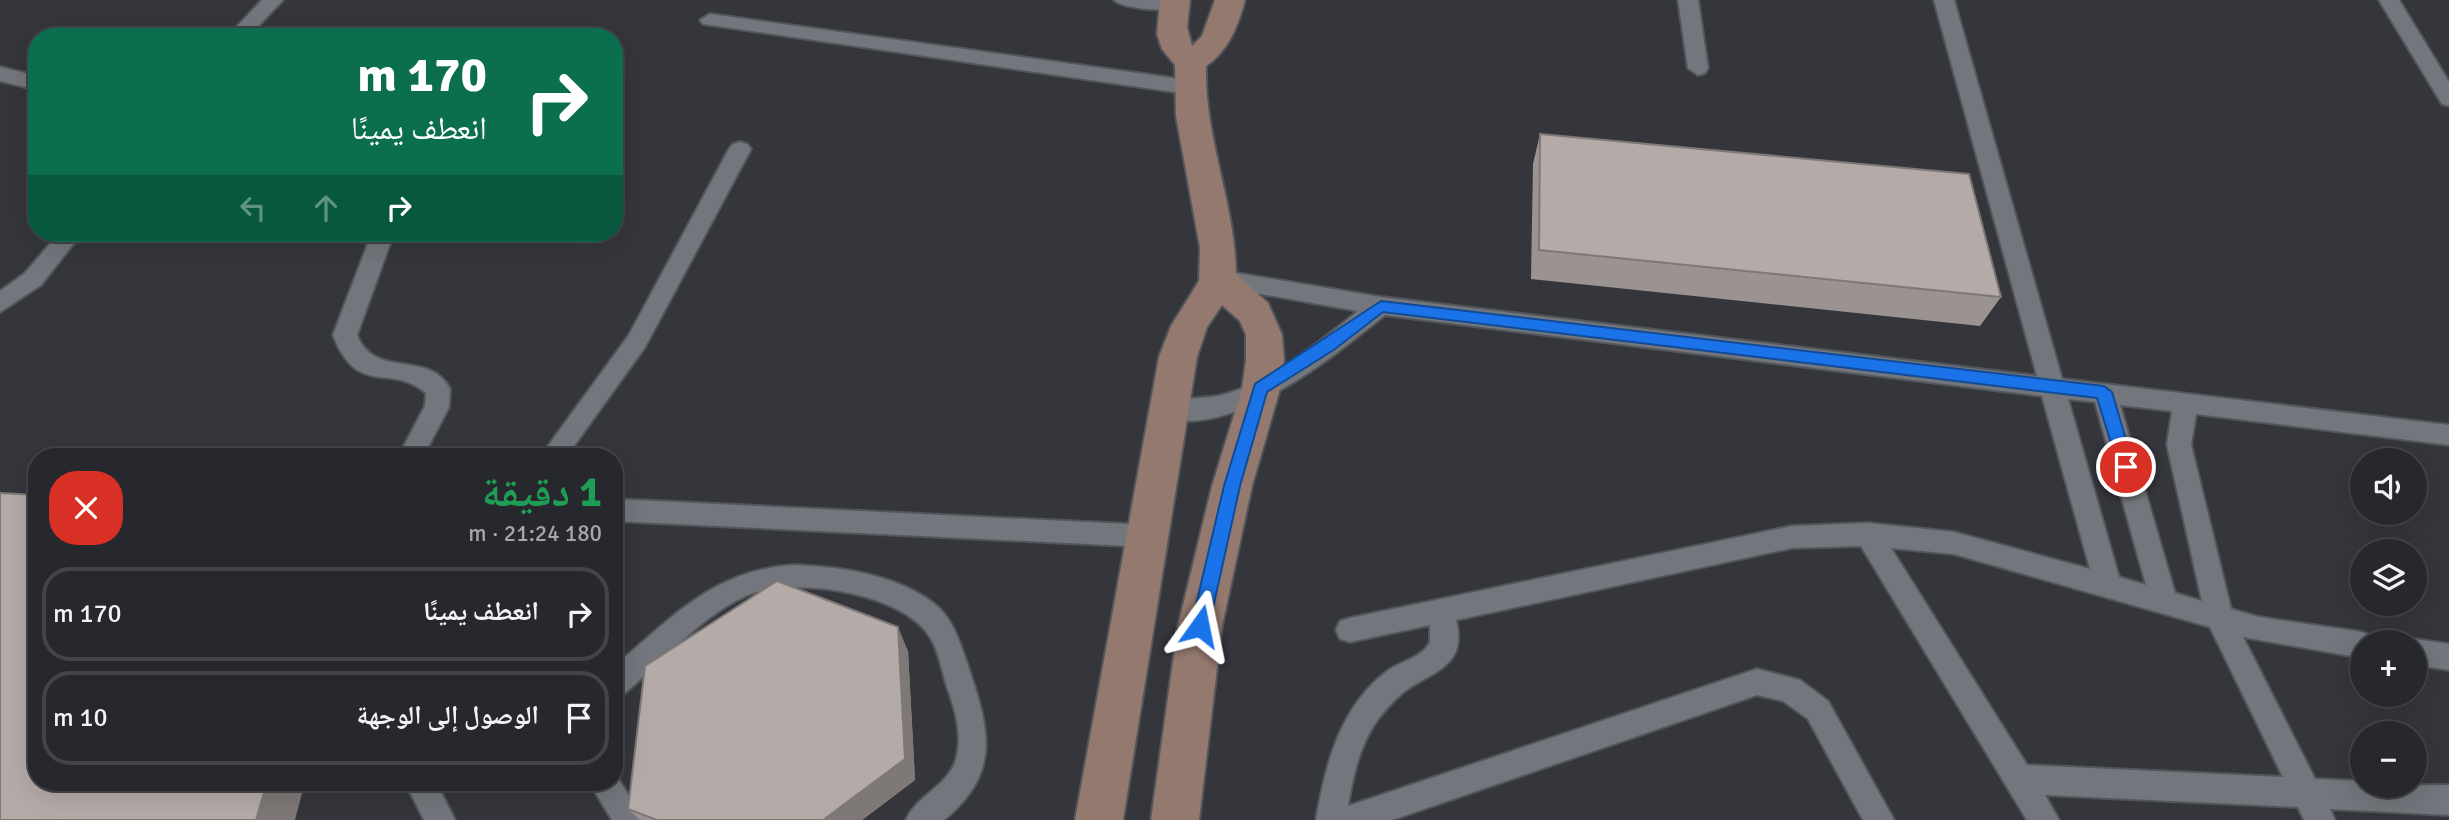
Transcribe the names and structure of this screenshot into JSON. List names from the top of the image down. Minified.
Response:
{"page":{"turn":["170 m","انعطف يمينًا"],"map_buttons":["+","−"],"heading":["1 دقيقة","180 m · 21:24"],"list":[{"name":"انعطف يمينًا","value":"170 m"},{"name":"الوصول إلى الوجهة","value":"10 m"}]}}
